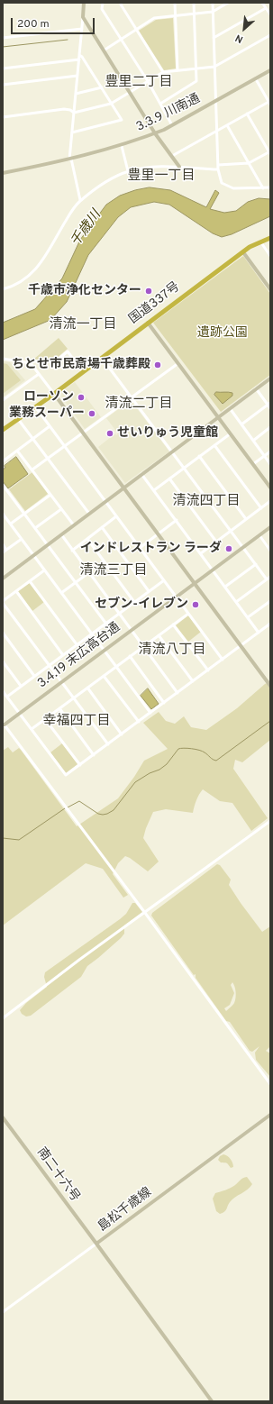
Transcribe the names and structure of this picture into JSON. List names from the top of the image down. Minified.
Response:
{"streets":{"highway":["国道337号"],"street":["3.3.9 川南通","3.4.19 末広高台通","南二十六号","島松千歳線"]},"crossings":[["南二十六号","島松千歳線"]],"districts":["豊里二丁目","豊里一丁目","清流一丁目","清流二丁目","清流四丁目","清流三丁目","清流八丁目","幸福四丁目"],"water":["千歳川"],"parks":["遺跡公園"],"places":["千歳市浄化センター","ちとせ市民斎場千歳葬殿","ローソン","業務スーパー","せいりゅう児童館","インドレストラン ラーダ","セブン-イレブン"],"scale_bar":"200 m","north":"bottom left"}
